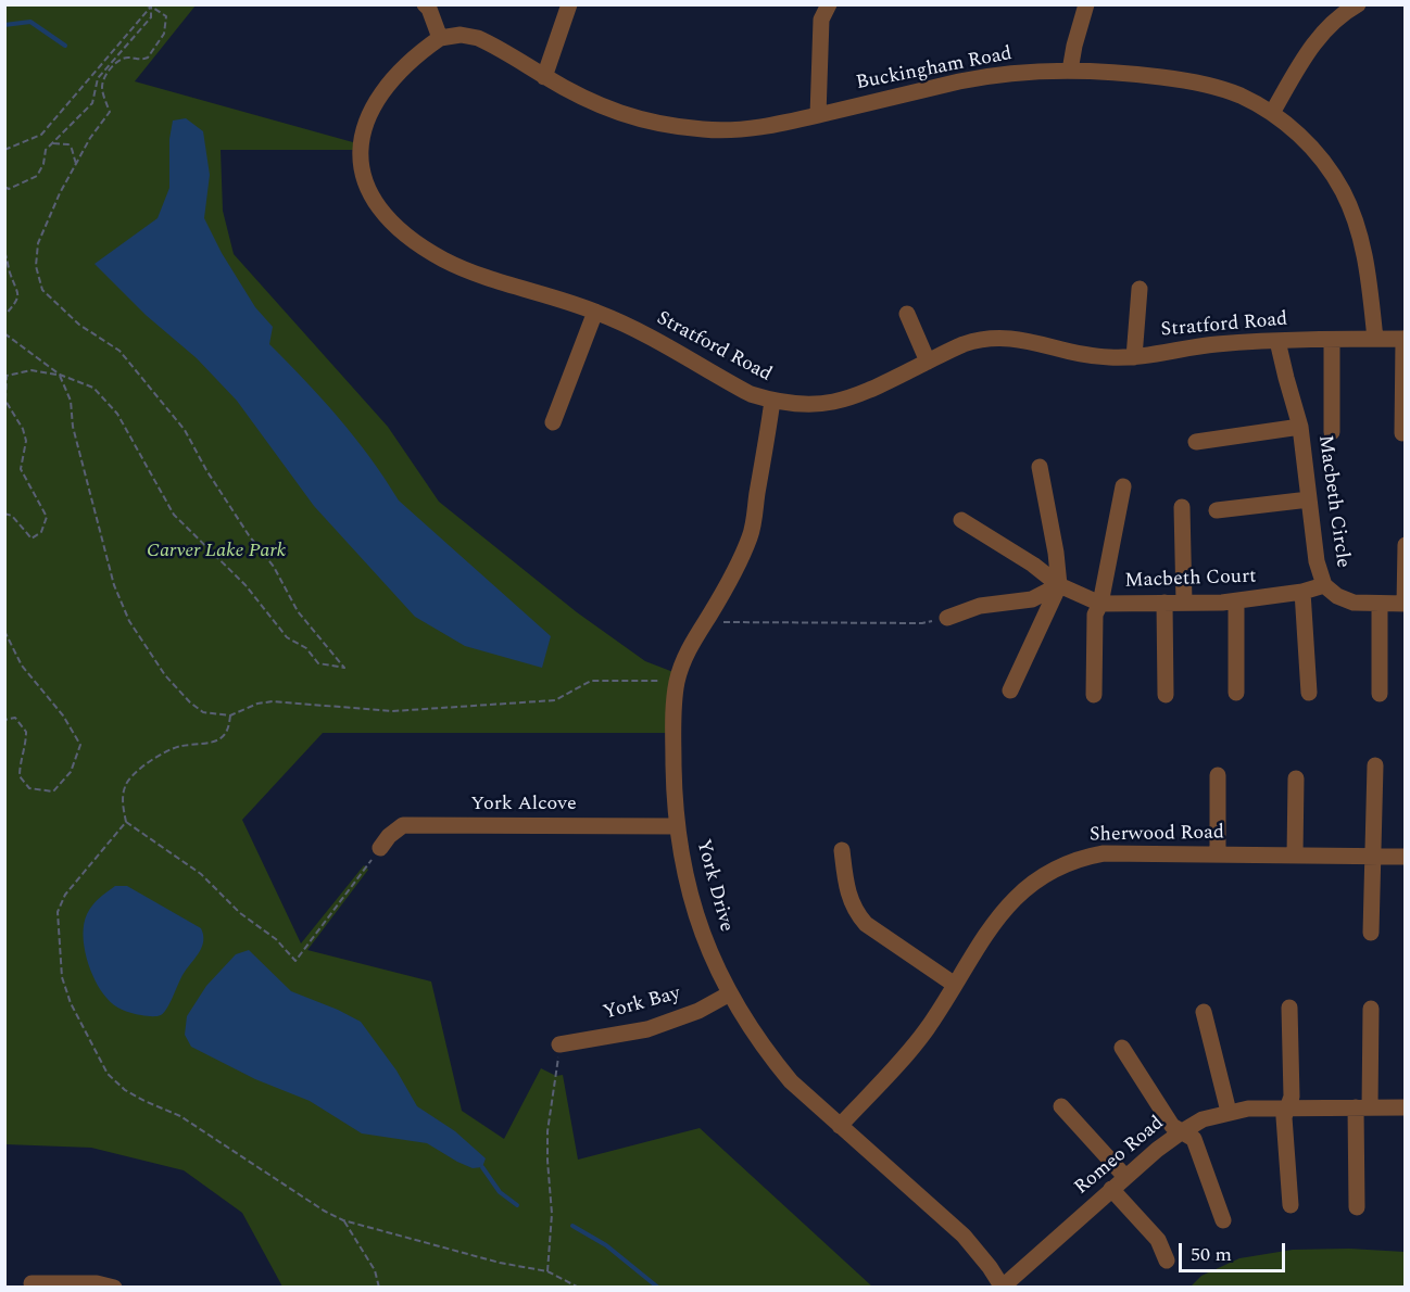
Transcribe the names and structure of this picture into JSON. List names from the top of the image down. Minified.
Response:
{"streets":{"street":["Buckingham Road","Stratford Road","Macbeth Circle","Macbeth Court","York Alcove","Sherwood Road","York Drive","York Bay","Romeo Road"]},"crossings":[["Buckingham Road","Stratford Road"],["Stratford Road","Macbeth Circle"],["Stratford Road","York Drive"],["Macbeth Circle","Macbeth Court"],["York Alcove","York Drive"],["Sherwood Road","York Drive"],["York Drive","York Bay"],["York Drive","Romeo Road"]],"parks":["Carver Lake Park"],"scale_bar":"50 m"}
